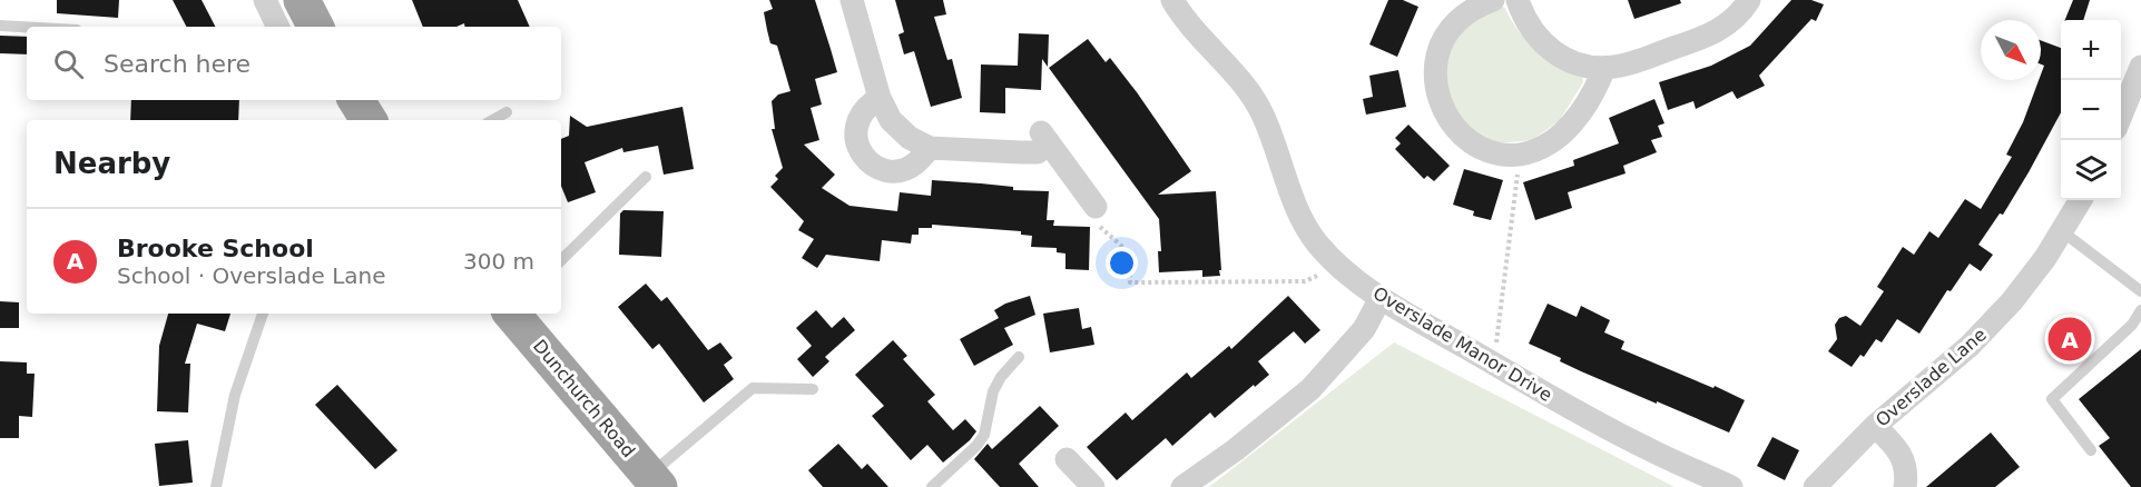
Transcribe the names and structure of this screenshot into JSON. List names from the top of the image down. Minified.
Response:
{"streets":{"highway":["Dunchurch Road"],"street":["Overslade Manor Drive","Overslade Lane"]},"north":"bottom right","page":{"map_buttons":["+","−"],"search":"Search here","heading":"Nearby","list":[{"mark":"A","name":"Brooke School","note":"School · Overslade Lane","value":"300 m"}],"pins":"A"}}
